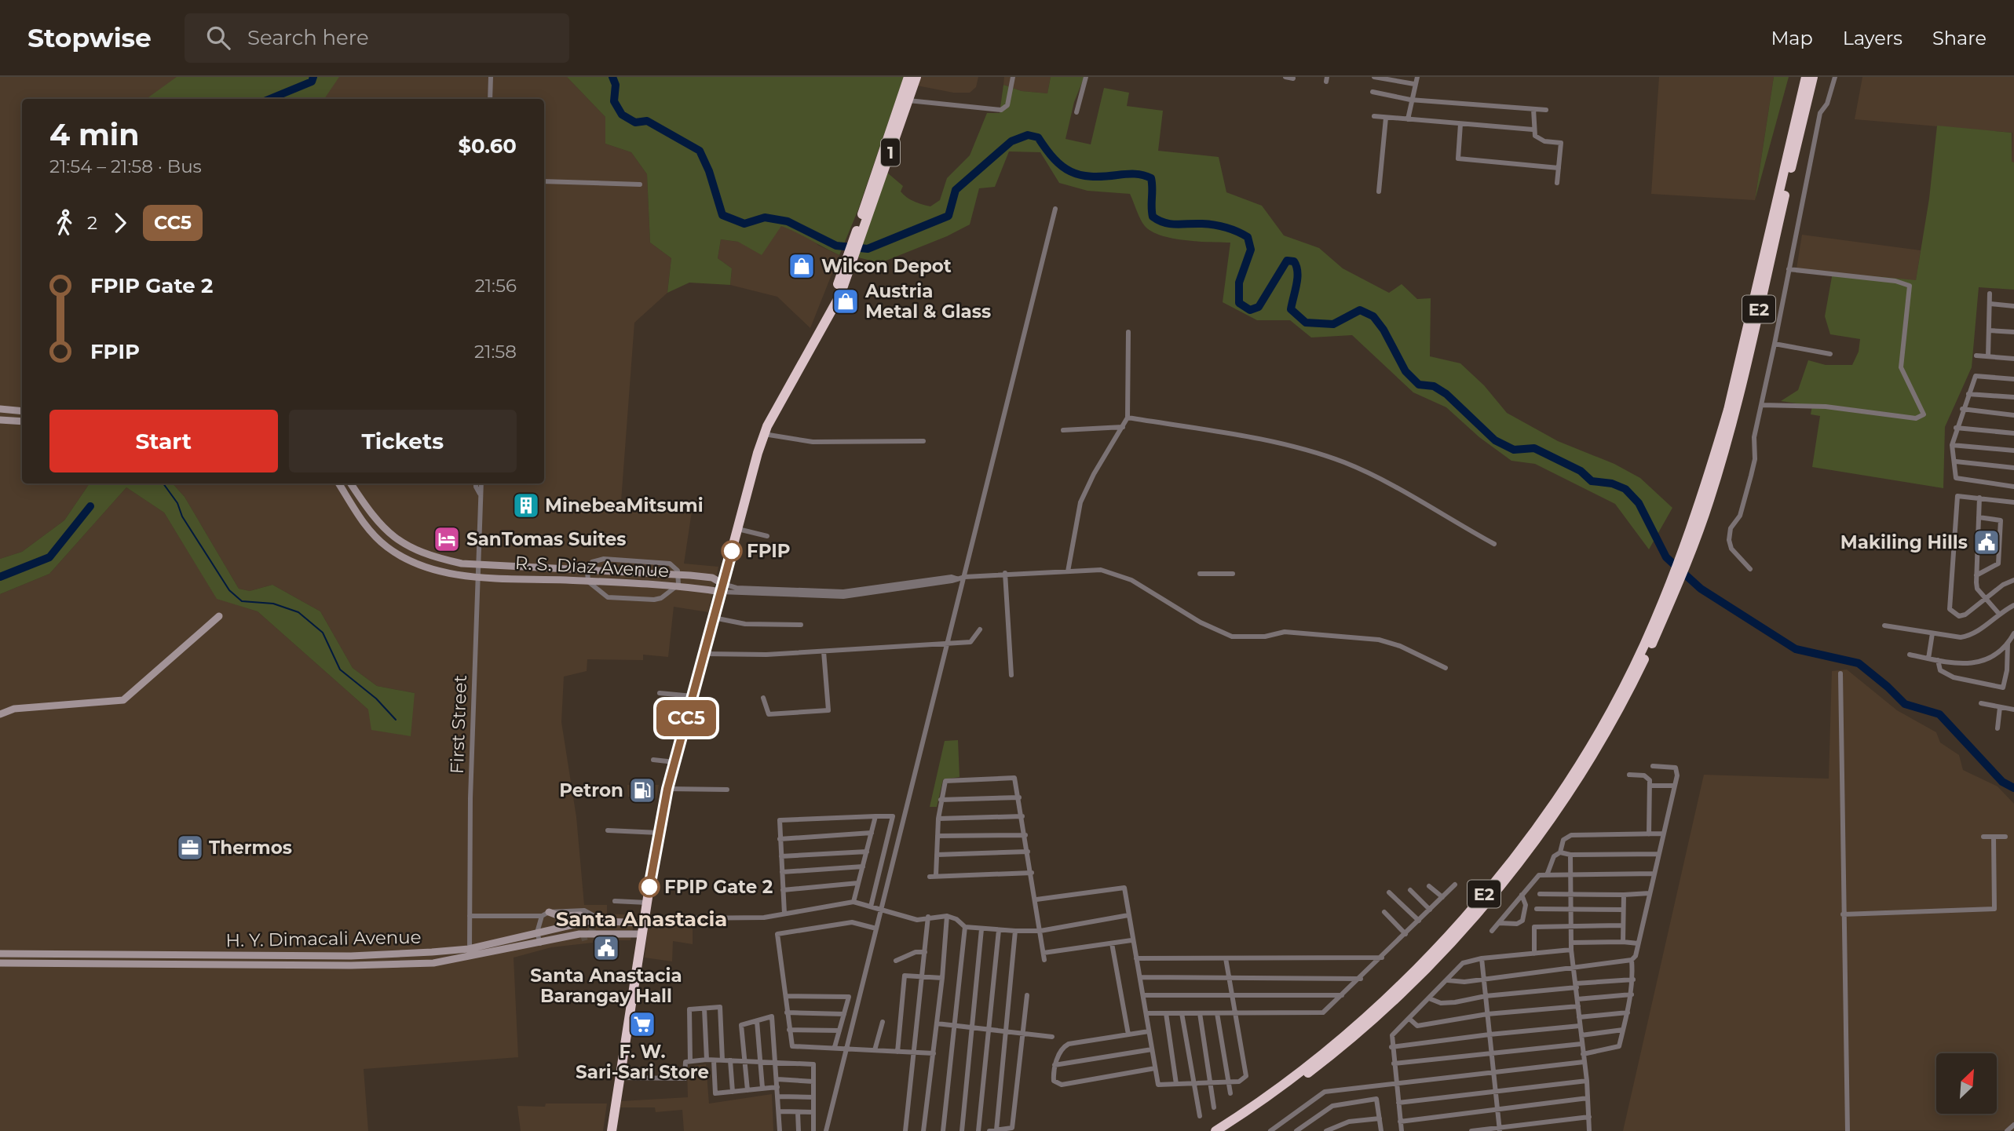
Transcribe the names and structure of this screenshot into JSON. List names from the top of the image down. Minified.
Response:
{"streets":{"highway":["1","E2"],"street":["R. S. Diaz Avenue","First Street","H. Y. Dimacali Avenue"]},"crossings":[["1","R. S. Diaz Avenue"],["1","H. Y. Dimacali Avenue"],["R. S. Diaz Avenue","First Street"],["First Street","H. Y. Dimacali Avenue"]],"districts":["Santa Anastacia"],"places":{"shop":["Wilcon Depot","Austria Metal & Glass"],"building":["MinebeaMitsumi"],"hotel":["SanTomas Suites"],"public building":["Makiling Hills","Santa Anastacia Barangay Hall"],"other":["FPIP","FPIP Gate 2"],"fuel station":["Petron"],"office":["Thermos"],"supermarket":["F. W. Sari-Sari Store"]},"lines":["bus line CC5"],"north":"top right","page":{"header":"Stopwise","search":"Search here","nav":["Map","Layers","Share"],"on_map":"CC5","heading":["4 min","21:54 – 21:58 · Bus","$0.60"],"legs":["2","CC5"],"list":[{"name":"FPIP Gate 2","value":"21:56"},{"name":"FPIP","value":"21:58"}],"buttons":["Start","Tickets"]}}
